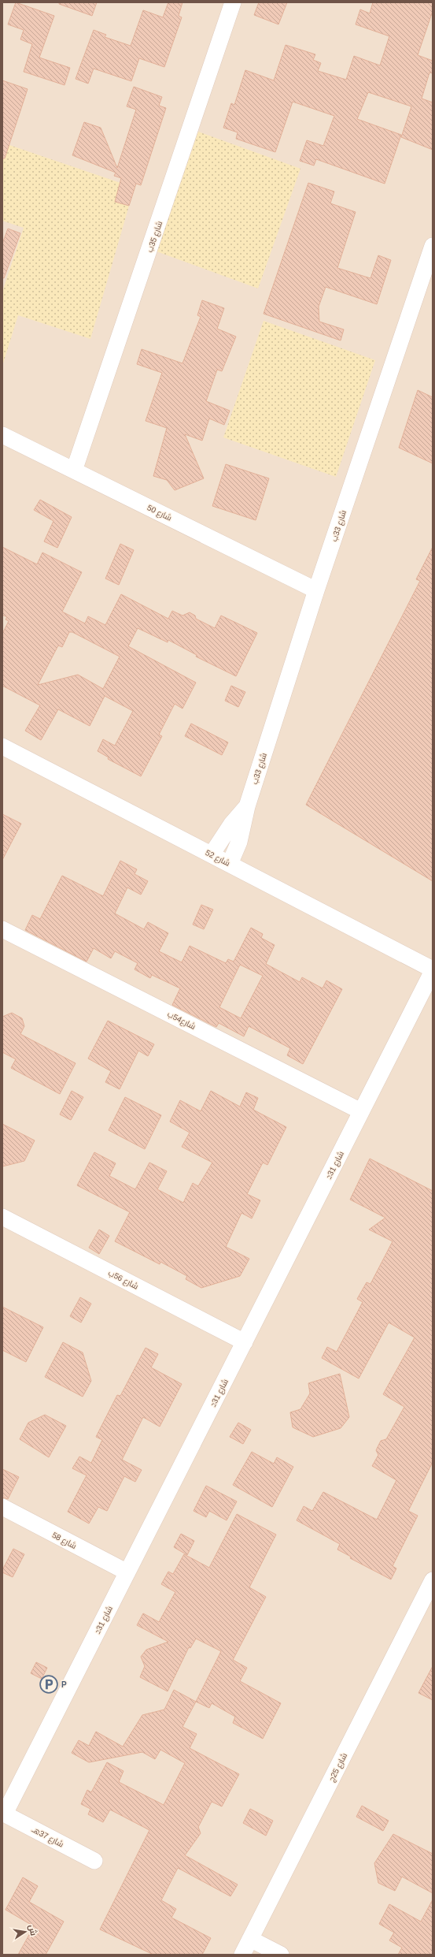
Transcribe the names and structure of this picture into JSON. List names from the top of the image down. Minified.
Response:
{"streets":{"street":["شارع 35ب","شارع 50","شارع 33ب","شارع 52","شارع54ب","شارع 31د","شارع 56ب","شارع 58","شارع 25ج","شارع 37هـ"]},"crossings":[["شارع 35ب","شارع 50"],["شارع 50","شارع 33ب"],["شارع 33ب","شارع 52"],["شارع 52","شارع 31د"],["شارع54ب","شارع 31د"],["شارع 31د","شارع 56ب"],["شارع 31د","شارع 58"],["شارع 31د","شارع 37هـ"]],"places":{"parking":["P"]},"north":"right"}
